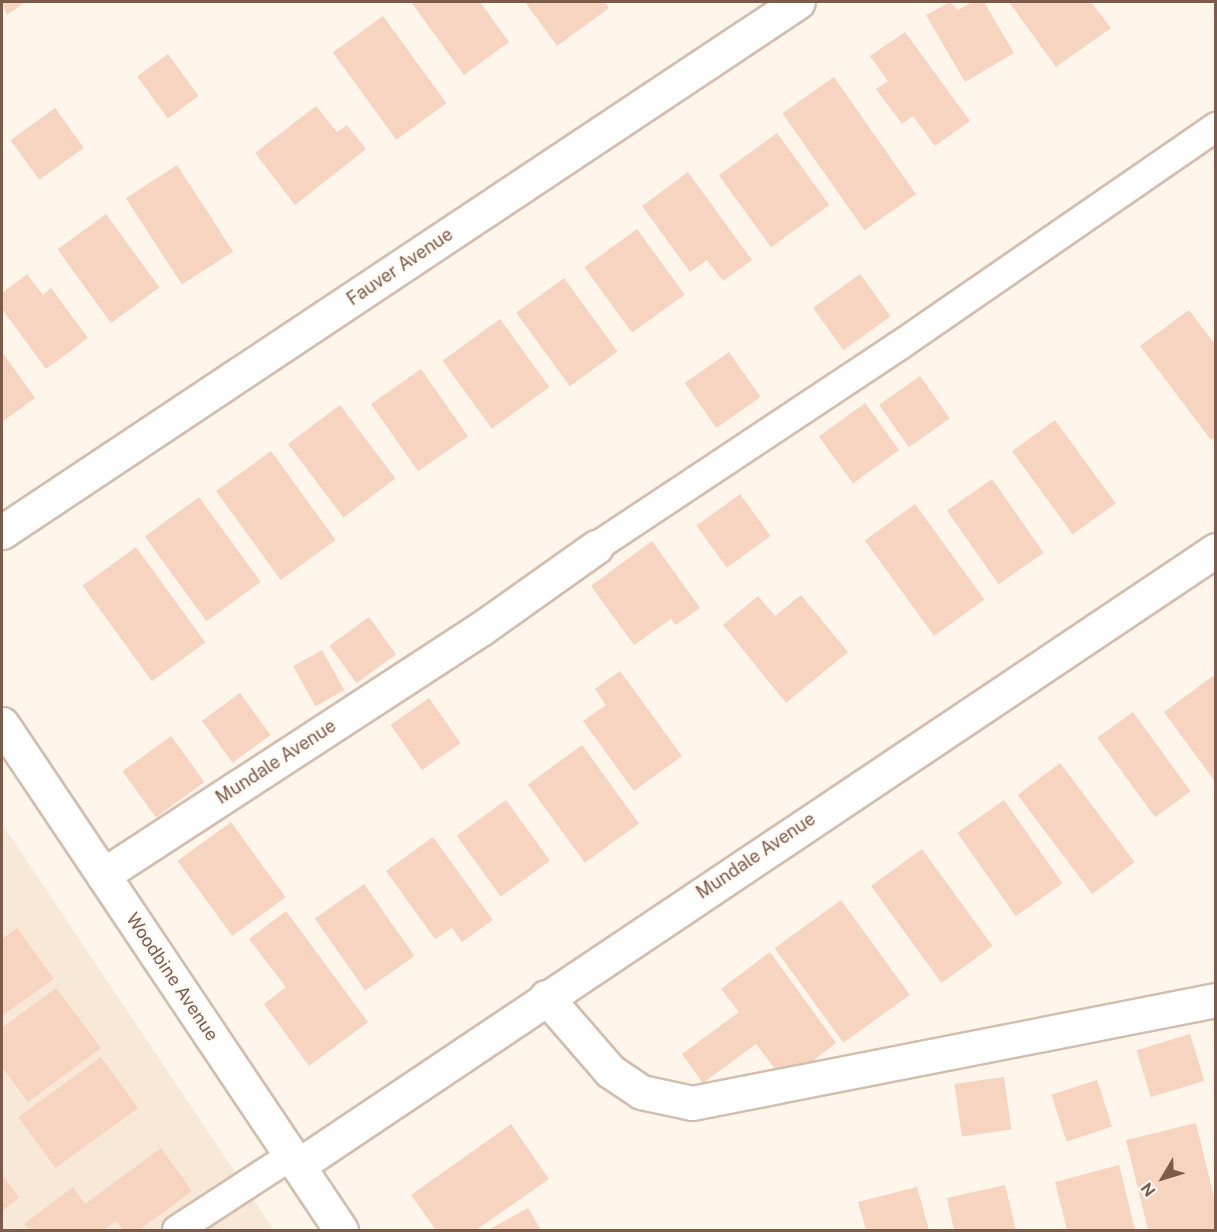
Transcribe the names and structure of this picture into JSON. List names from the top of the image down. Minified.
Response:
{"streets":{"street":["Fauver Avenue","Mundale Avenue","Woodbine Avenue"]},"crossings":[["Mundale Avenue","Woodbine Avenue"]],"north":"bottom left"}
